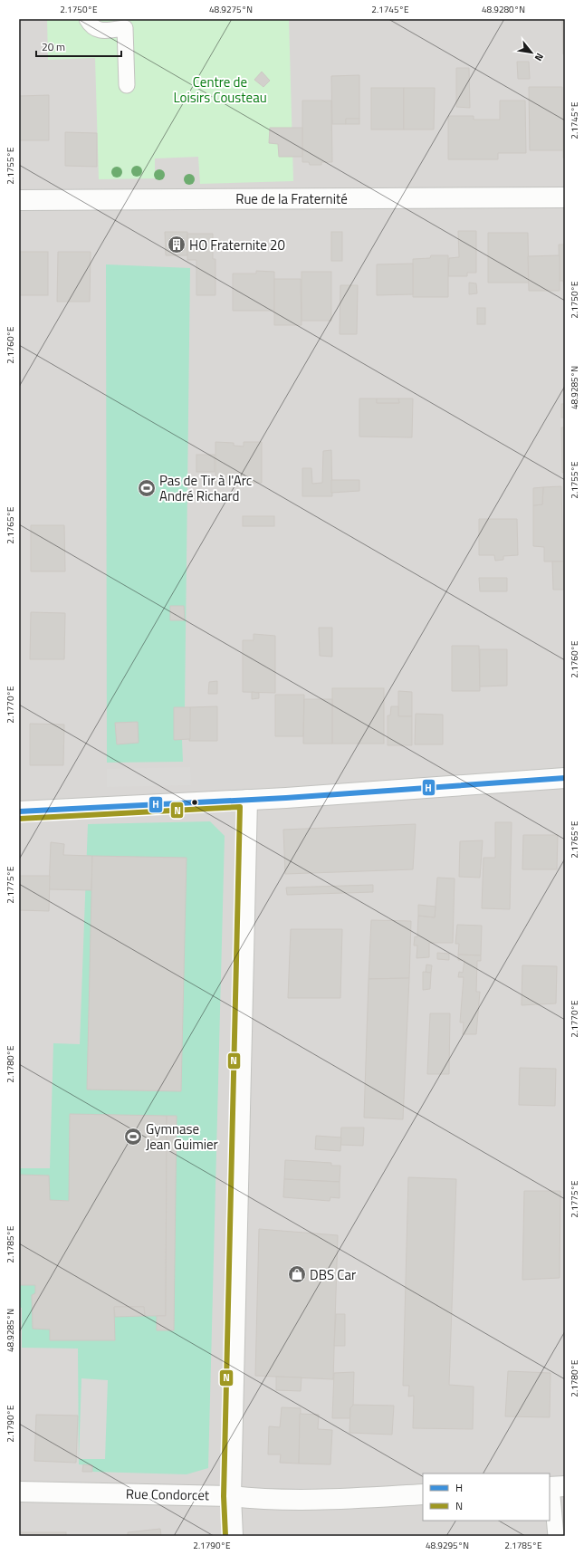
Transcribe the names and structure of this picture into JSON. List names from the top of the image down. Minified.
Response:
{"streets":{"street":["Rue de la Fraternité","Rue Condorcet"]},"parks":["Centre de Loisirs Cousteau"],"places":{"building":["HO Fraternite 20"],"sports":["Pas de Tir à l'Arc André Richard","Gymnase Jean Guimier"],"shop":["DBS Car"]},"lines":["transit line H","transit line N"],"legend":["H","N"],"scale_bar":"20 m","north":"bottom right","coordinates":["2.1750°E","48.9275°N","2.1745°E","48.9280°N","2.1755°E","2.1760°E","48.9285°N","2.1765°E","2.1770°E","2.1775°E","2.1780°E","2.1785°E","2.1790°E","48.9295°N"]}
